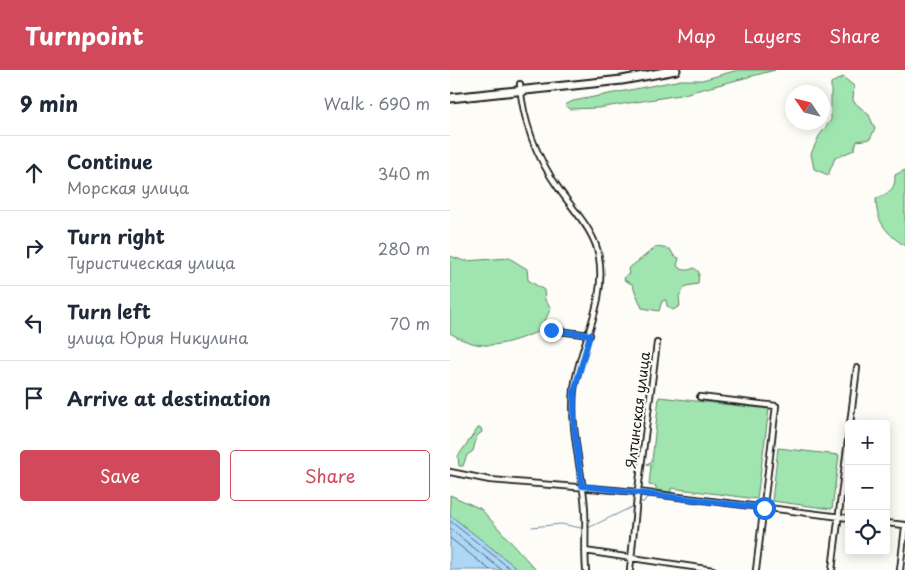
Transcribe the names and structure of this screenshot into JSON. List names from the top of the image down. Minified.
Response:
{"streets":{"street":["Ялтинская улица"]},"north":"top left","page":{"header":"Turnpoint","nav":["Map","Layers","Share"],"heading":["9 min","Walk · 690 m"],"list":[["Continue","Морская улица","340 m"],["Turn right","Туристическая улица","280 m"],["Turn left","улица Юрия Никулина","70 m"],"Arrive at destination"],"map_buttons":["+","−"],"buttons":["Save","Share"]}}
